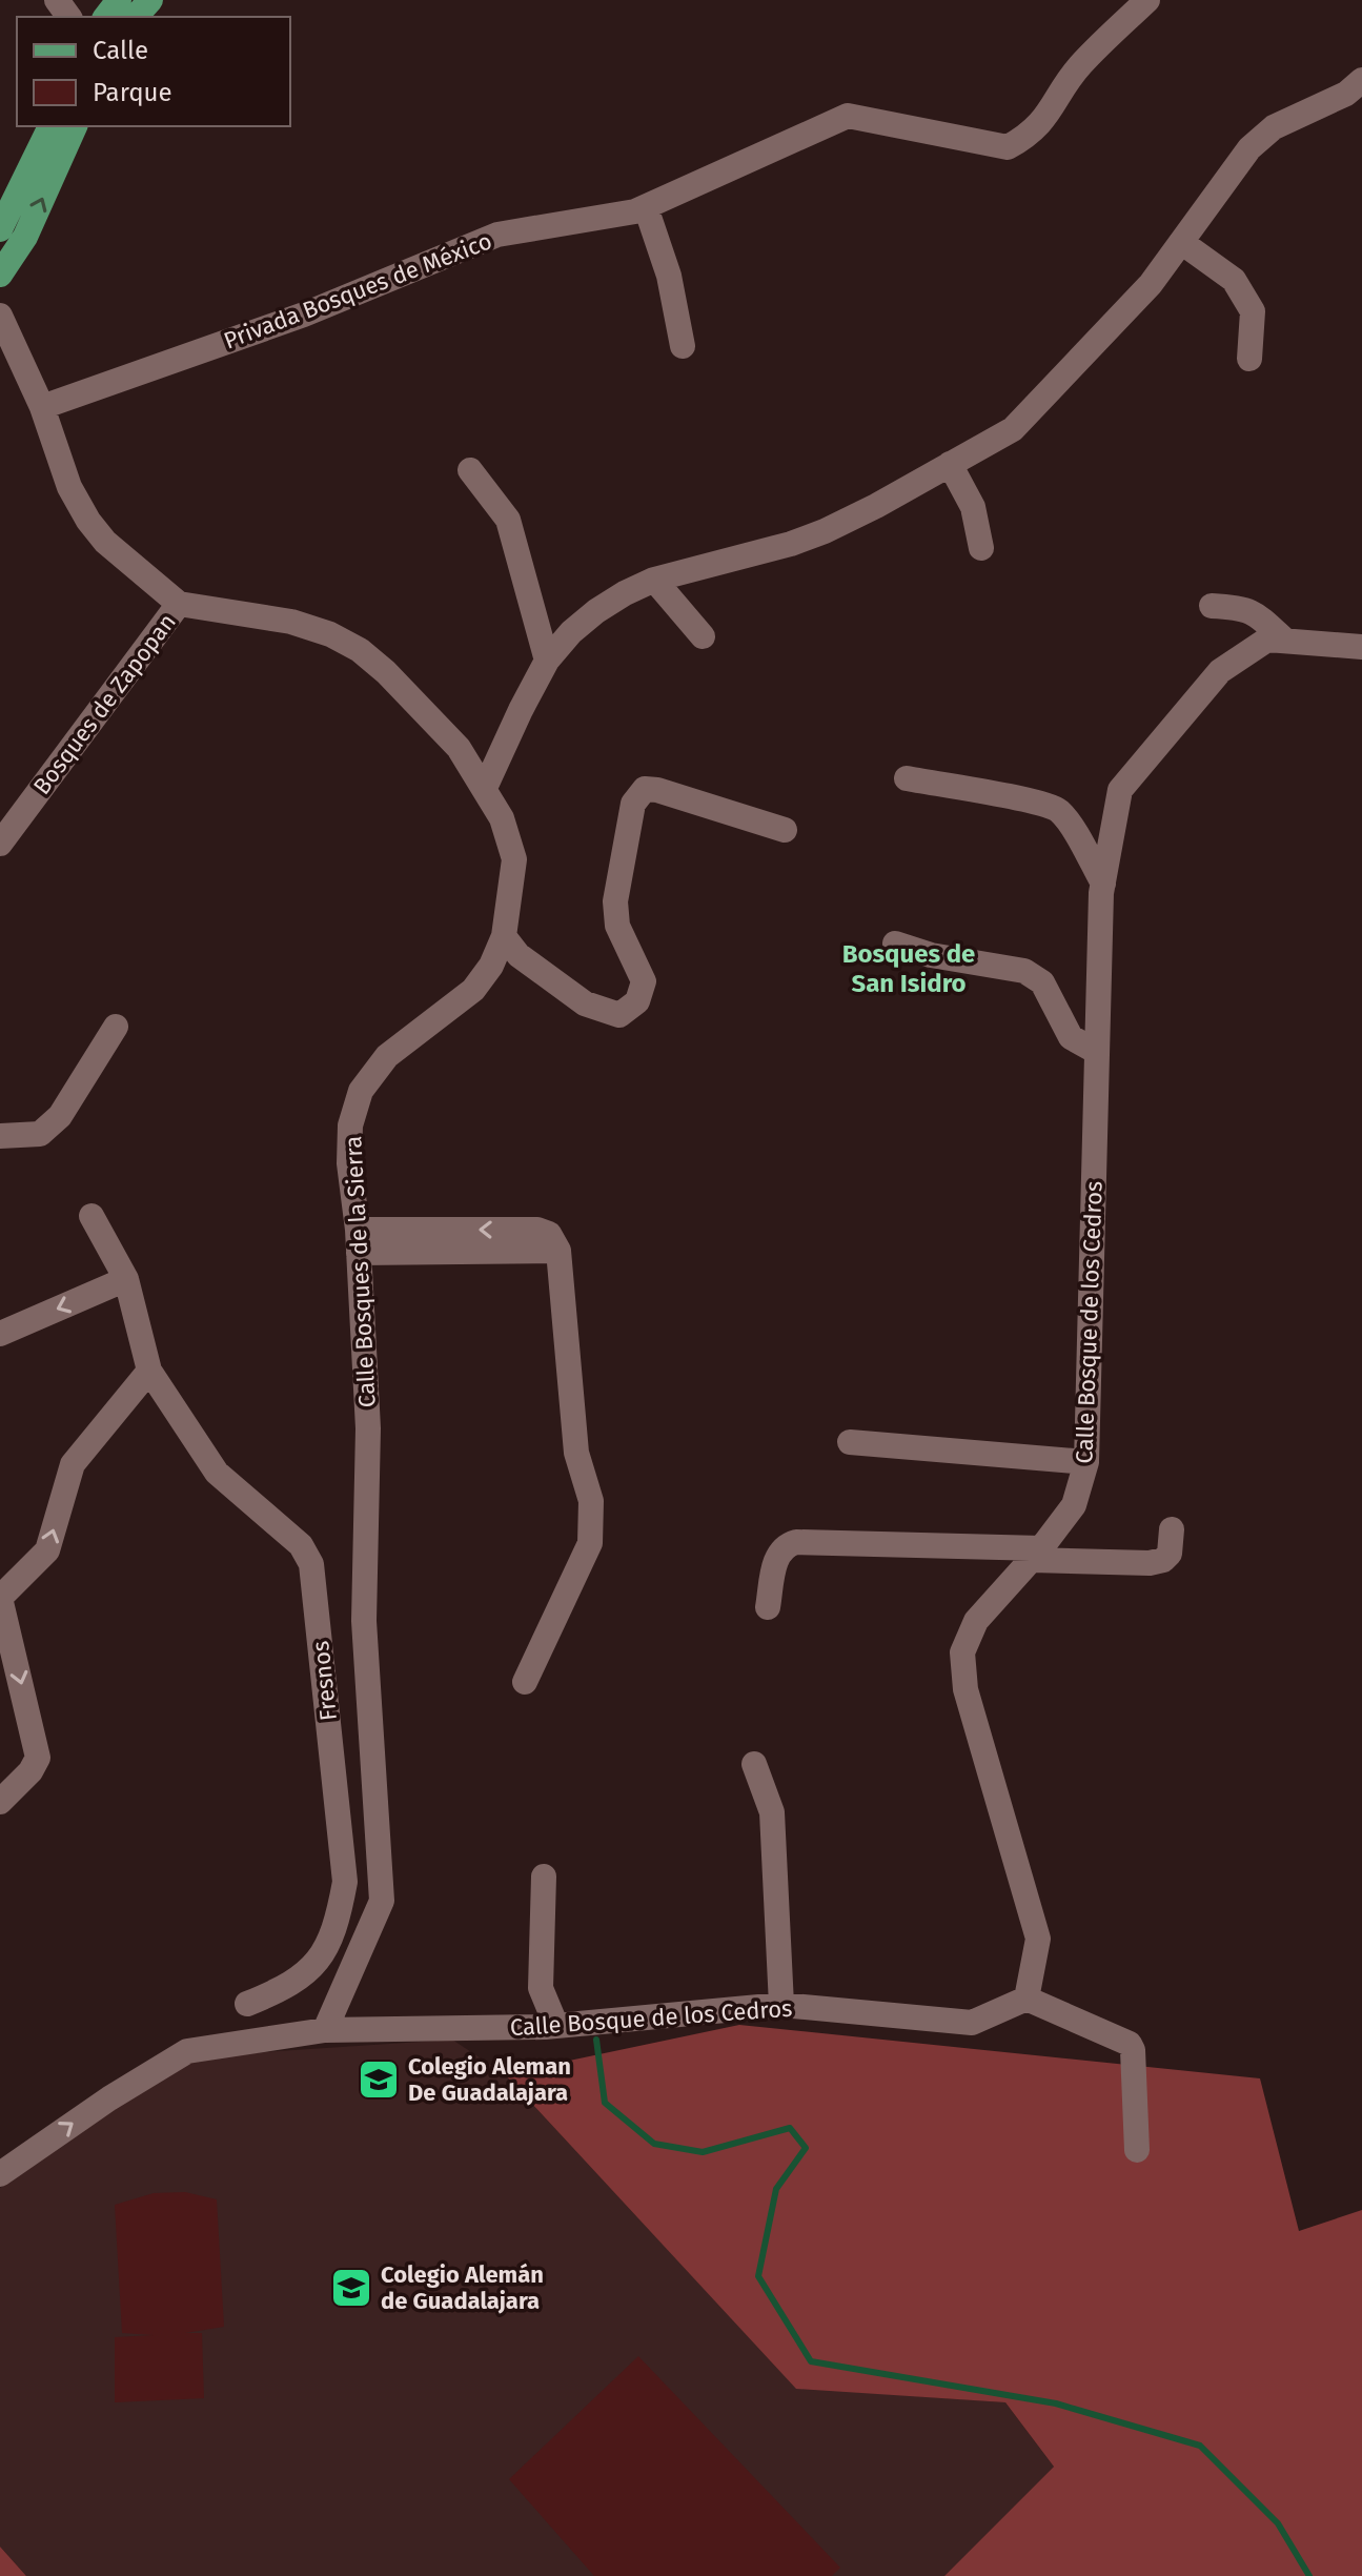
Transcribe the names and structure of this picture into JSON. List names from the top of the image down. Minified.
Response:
{"streets":{"street":["Privada Bosques de México","Bosques de Zapopan","Calle Bosques de la Sierra","Calle Bosque de los Cedros","Fresnos"]},"crossings":[["Privada Bosques de México","Calle Bosques de la Sierra"],["Bosques de Zapopan","Calle Bosques de la Sierra"],["Calle Bosques de la Sierra","Calle Bosque de los Cedros"]],"districts":["Bosques de San Isidro"],"places":{"school or university":["Colegio Aleman De Guadalajara","Colegio Alemán de Guadalajara"]},"legend":["Calle","Parque"]}
